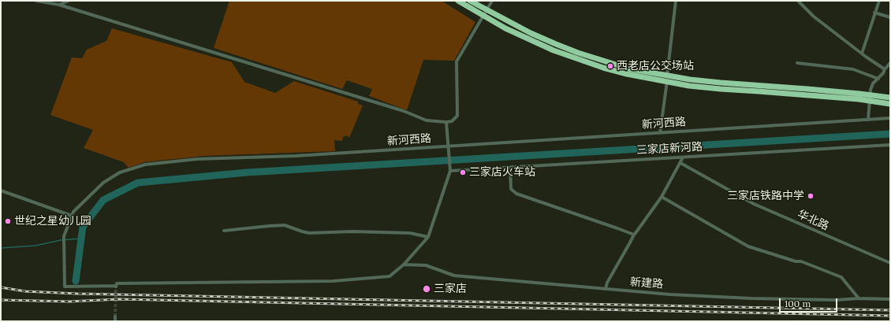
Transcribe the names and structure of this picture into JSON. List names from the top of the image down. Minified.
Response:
{"streets":{"street":["新河西路","三家店新河路","华北路","新建路"]},"crossings":[["新河西路","新建路"]],"places":["西老店公交场站","三家店火车站","三家店铁路中学","世纪之星幼儿园","三家店"],"scale_bar":"100 m"}
